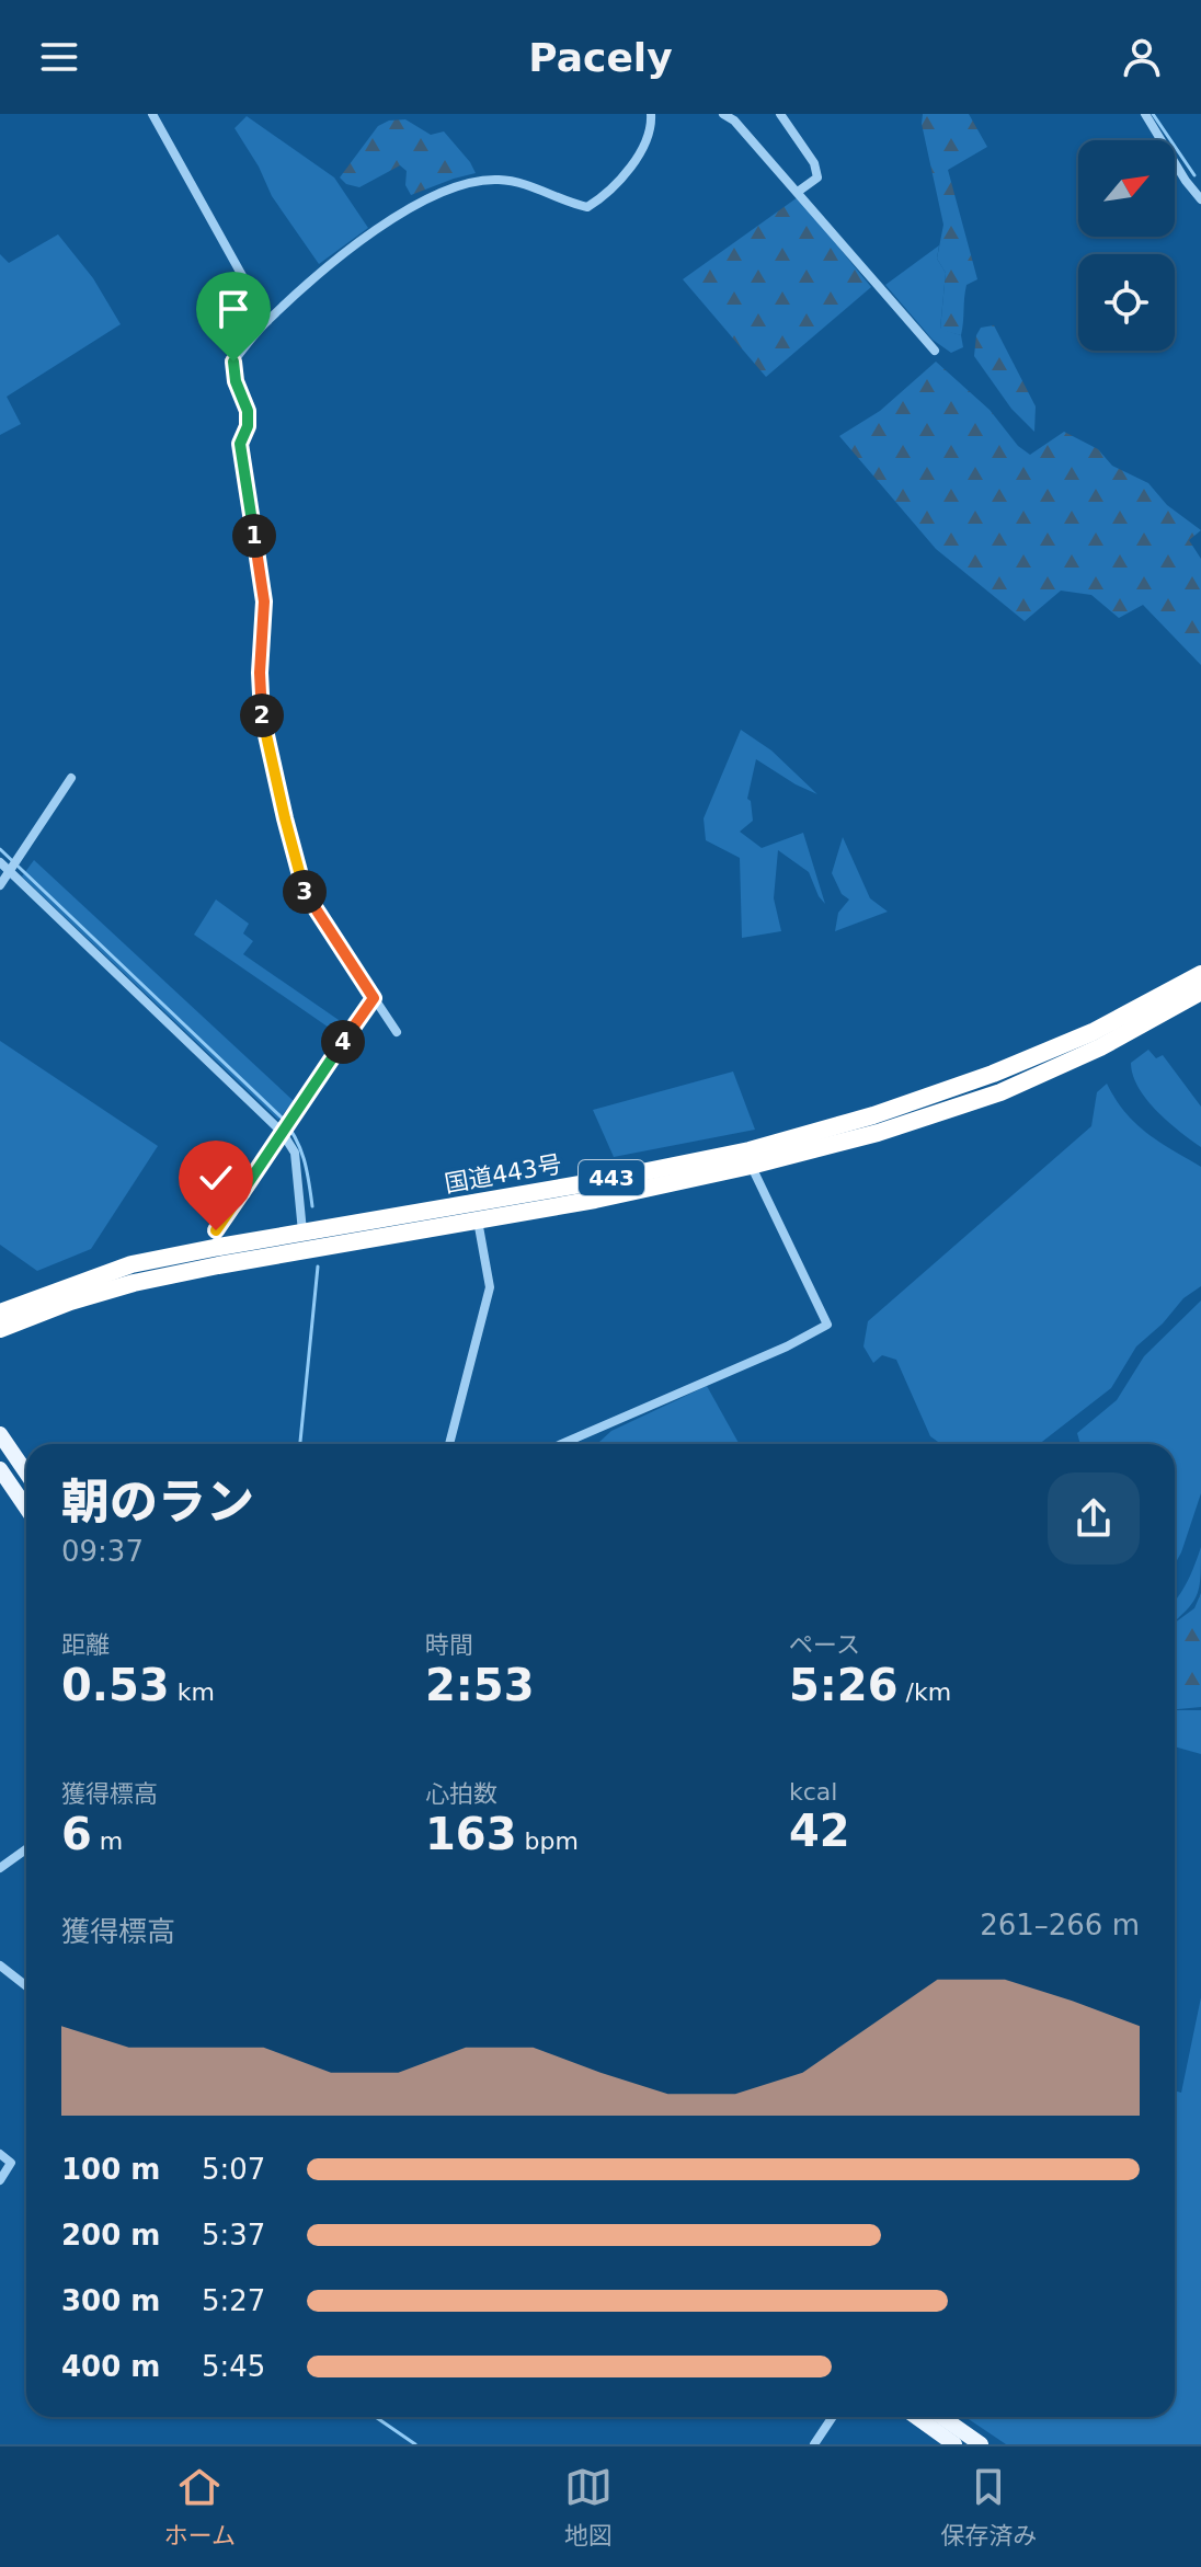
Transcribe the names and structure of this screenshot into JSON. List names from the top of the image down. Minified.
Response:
{"streets":{"highway":["国道443号","443"]},"north":"top right","page":{"header":"Pacely","pins":["1","2","3","4"],"heading":["朝のラン","09:37"],"stats":[["距離","0.53 km"],["時間","2:53"],["ペース","5:26 /km"],["獲得標高","6 m"],["心拍数","163 bpm"],["kcal","42"]],"chart":["獲得標高","261–266 m"],"list":[{"name":"100 m","note":"5:07"},{"name":"200 m","note":"5:37"},{"name":"300 m","note":"5:27"},{"name":"400 m","note":"5:45"}],"tabs":["ホーム","地図","保存済み"]}}
